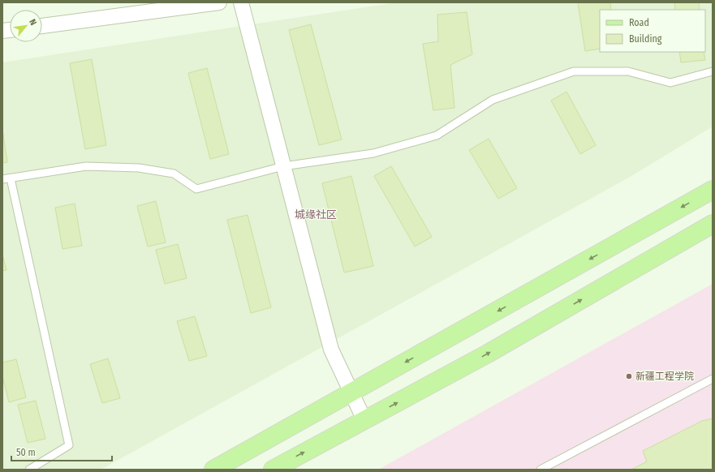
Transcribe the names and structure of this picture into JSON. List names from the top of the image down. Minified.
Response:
{"districts":["城缘社区"],"places":["新疆工程学院"],"legend":["Road","Building"],"scale_bar":"50 m","north":"top right"}
